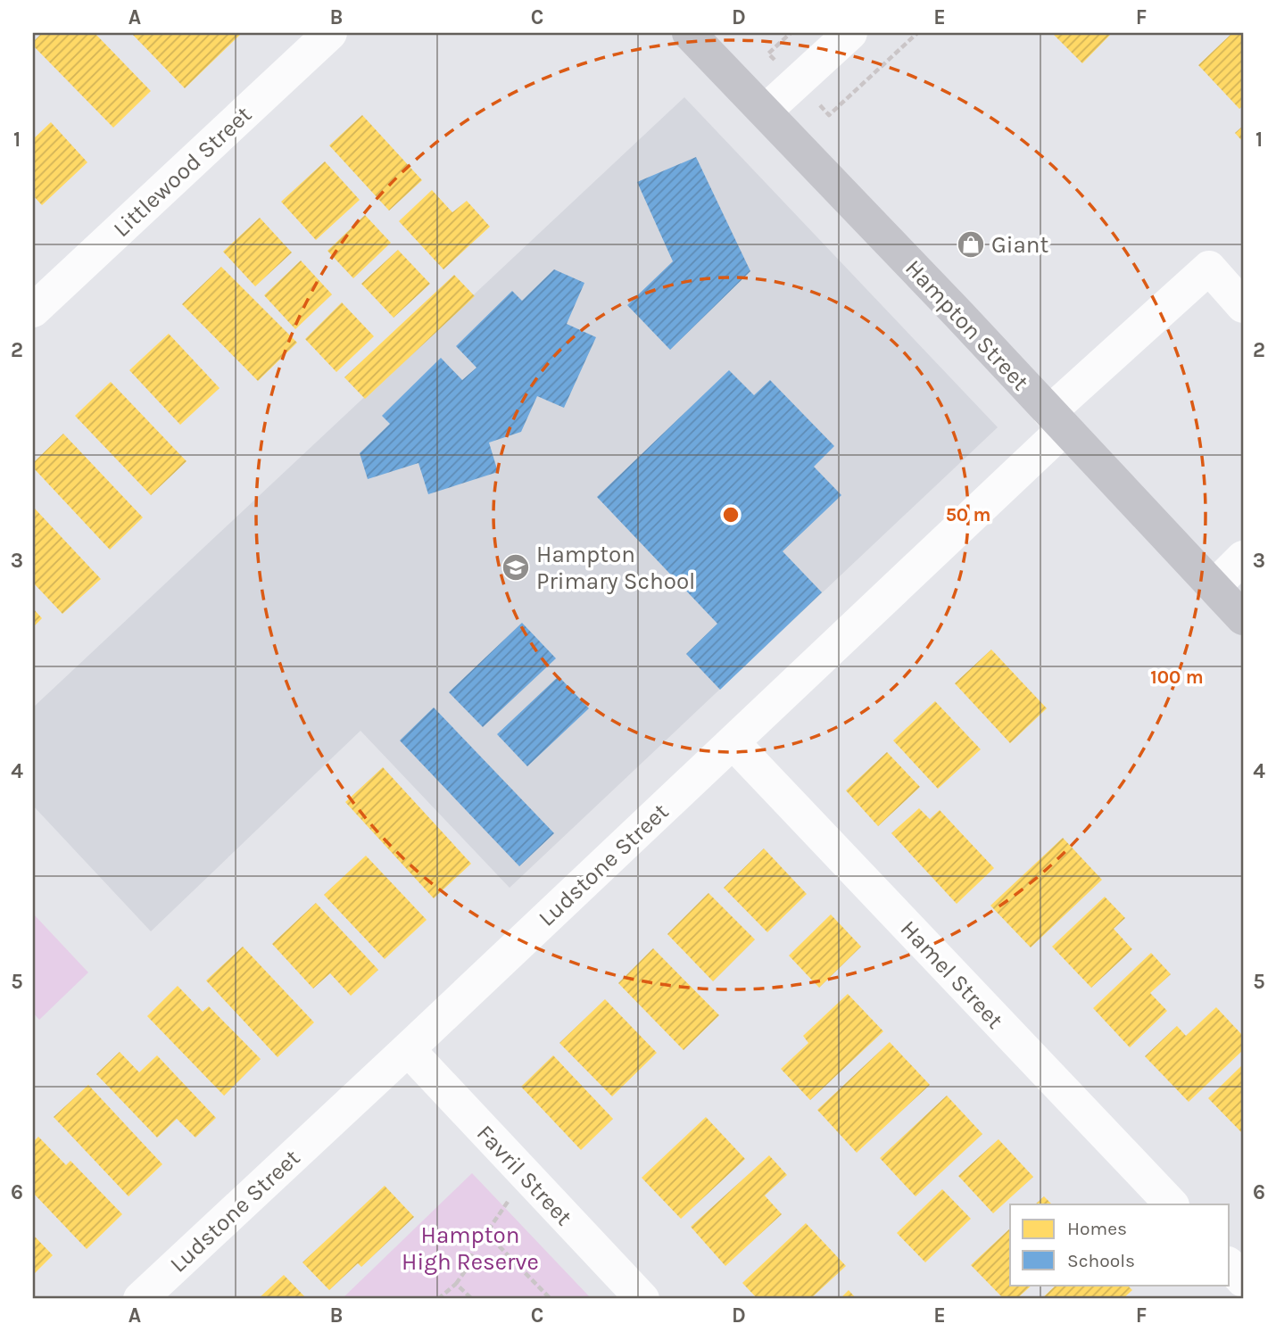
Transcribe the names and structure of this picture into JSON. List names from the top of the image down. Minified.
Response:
{"streets":{"main road":["Hampton Street"],"street":["Littlewood Street","Ludstone Street","Hamel Street","Favril Street"]},"crossings":[["Hampton Street","Ludstone Street"],["Ludstone Street","Hamel Street"],["Ludstone Street","Favril Street"]],"parks":["Hampton High Reserve"],"places":{"shop":["Giant"],"school or university":["Hampton Primary School"]},"legend":["Homes","Schools"],"grid":{"columns":["A","B","C","D","E","F"],"rows":["1","2","3","4","5","6"]},"rings":["50 m","100 m"]}
